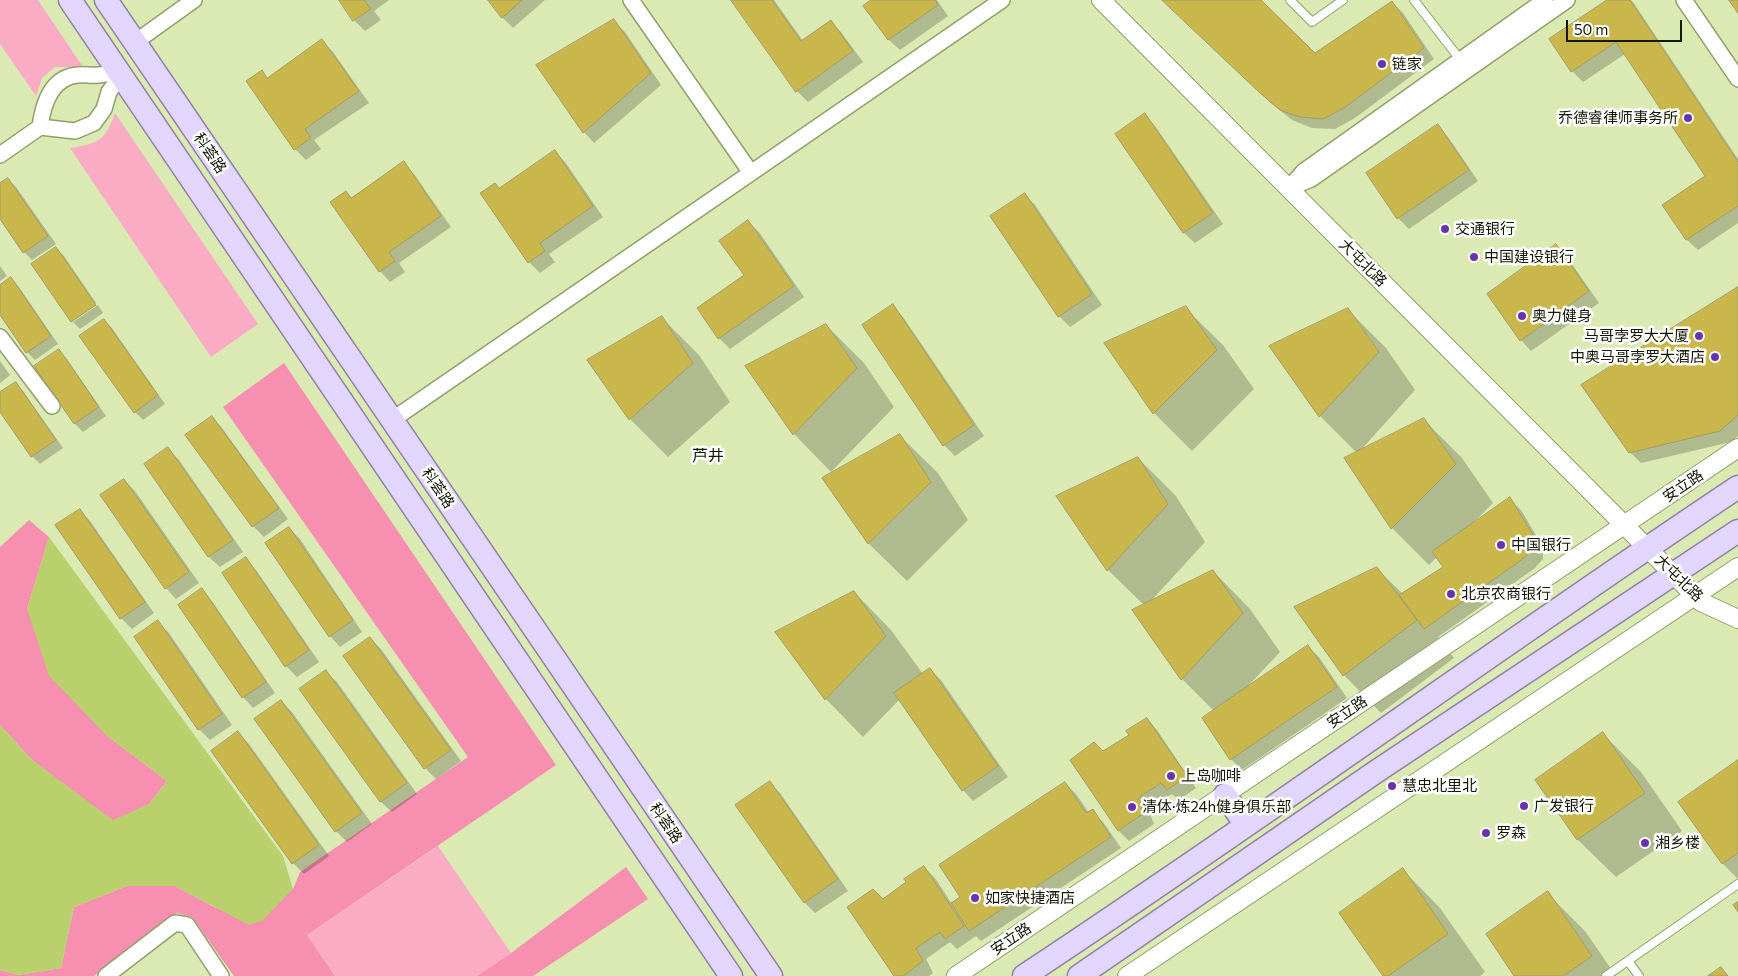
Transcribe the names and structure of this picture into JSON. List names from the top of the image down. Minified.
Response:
{"streets":{"main road":["科荟路","安立路"],"street":["大屯北路"]},"crossings":[["大屯北路","安立路"]],"districts":["芦井"],"places":["链家","乔德睿律师事务所","交通银行","中国建设银行","奥力健身","马哥孛罗大大厦","中奥马哥孛罗大酒店","中国银行","北京农商银行","上岛咖啡","慧忠北里北","广发银行","清体·炼24h健身俱乐部","罗森","湘乡楼","如家快捷酒店"],"scale_bar":"50 m"}
